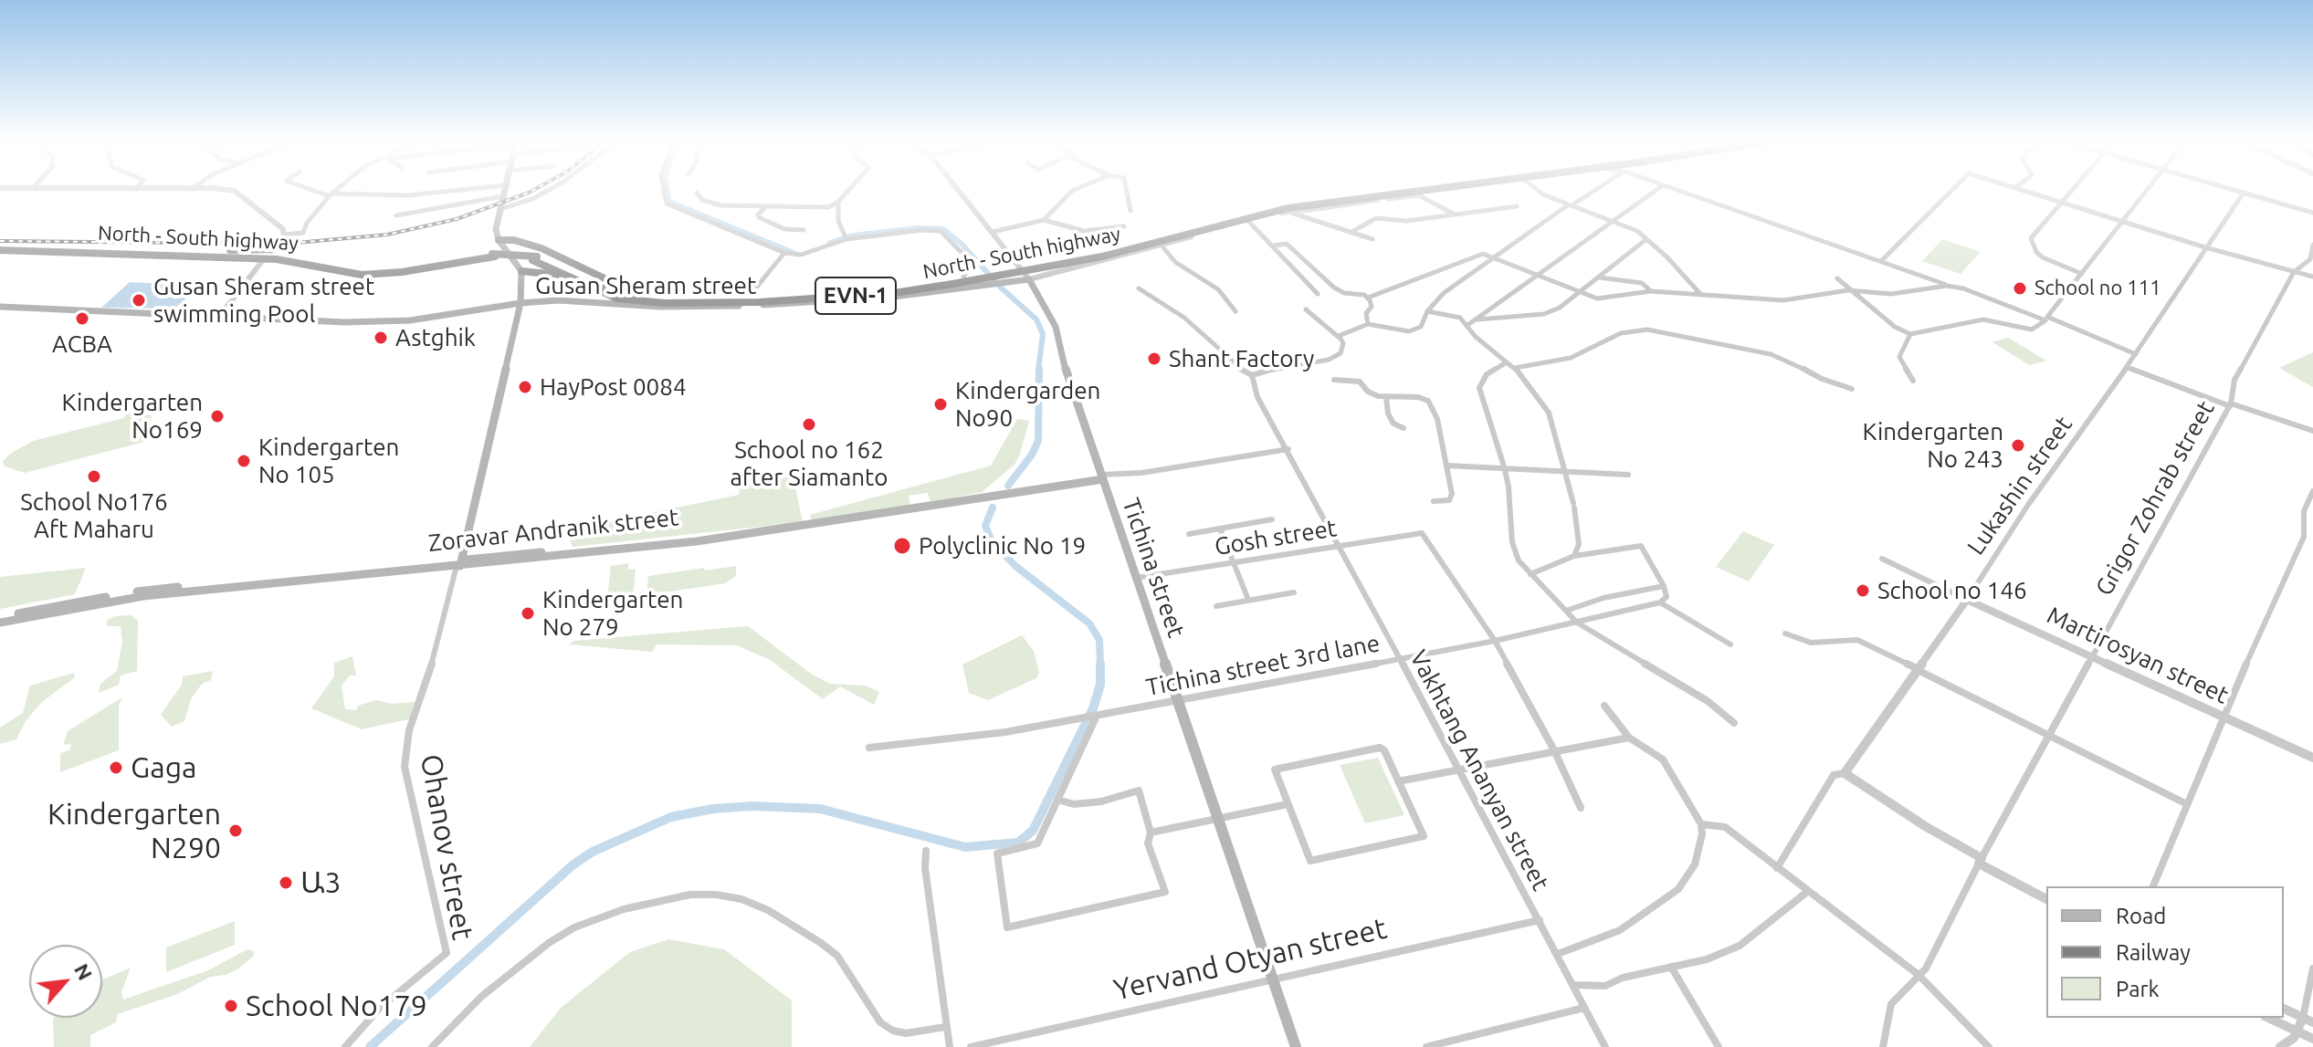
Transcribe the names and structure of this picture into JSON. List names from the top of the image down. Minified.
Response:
{"streets":{"highway":["North - South highway","EVN-1"],"main road":["Gusan Sheram street","Zoravar Andranik street","Tichina street","Ohanov street"],"street":["Lukashin street","Grigor Zohrab street","Gosh street","Martirosyan street","Tichina street 3rd lane","Vakhtang Ananyan street","Yervand Otyan street"]},"crossings":[["Gusan Sheram street","Tichina street"],["Gusan Sheram street","Ohanov street"],["Lukashin street","Martirosyan street"],["Grigor Zohrab street","Martirosyan street"],["Zoravar Andranik street","Tichina street"],["Zoravar Andranik street","Ohanov street"],["Gosh street","Tichina street"],["Gosh street","Tichina street 3rd lane"],["Gosh street","Vakhtang Ananyan street"],["Tichina street","Tichina street 3rd lane"],["Tichina street","Yervand Otyan street"],["Tichina street 3rd lane","Vakhtang Ananyan street"],["Vakhtang Ananyan street","Yervand Otyan street"]],"places":["School no 111","Gusan Sheram street swimming Pool","ACBA","Astghik","Shant Factory","HayPost 0084","Kindergarden No90","Kindergarten No169","School no 162 after Siamanto","Kindergarten No 243","Kindergarten No 105","School No176 Aft Maharu","Polyclinic No 19","School no 146","Kindergarten No 279","Gaga","Kindergarten N290","Ա3","School No179"],"legend":["Road","Railway","Park"],"north":"top right"}
